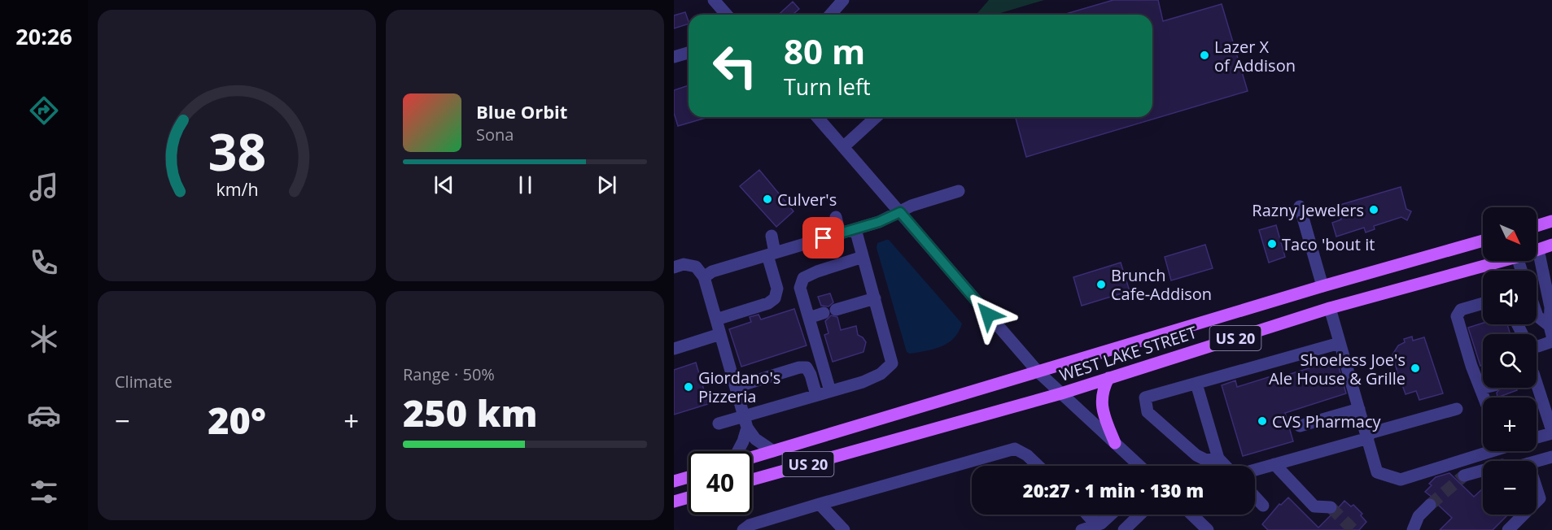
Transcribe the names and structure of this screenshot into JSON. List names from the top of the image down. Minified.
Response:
{"streets":{"main road":["US 20","WEST LAKE STREET"]},"places":["Lazer X of Addison","Culver's","Razny Jewelers","Taco 'bout it","Brunch Cafe-Addison","Shoeless Joe's Ale House & Grille","Giordano's Pizzeria","CVS Pharmacy"],"north":"bottom right","page":{"tabs":"20:26","turn":["80 m","Turn left"],"song":["Blue Orbit","Sona"],"map_buttons":["+","−"],"tile":["Climate",["Range · 50%","250 km"]],"heat":["−","20°","+"],"limit":"40","trip":"20:27 · 1 min · 130 m","gauge":["38","km/h"]}}
